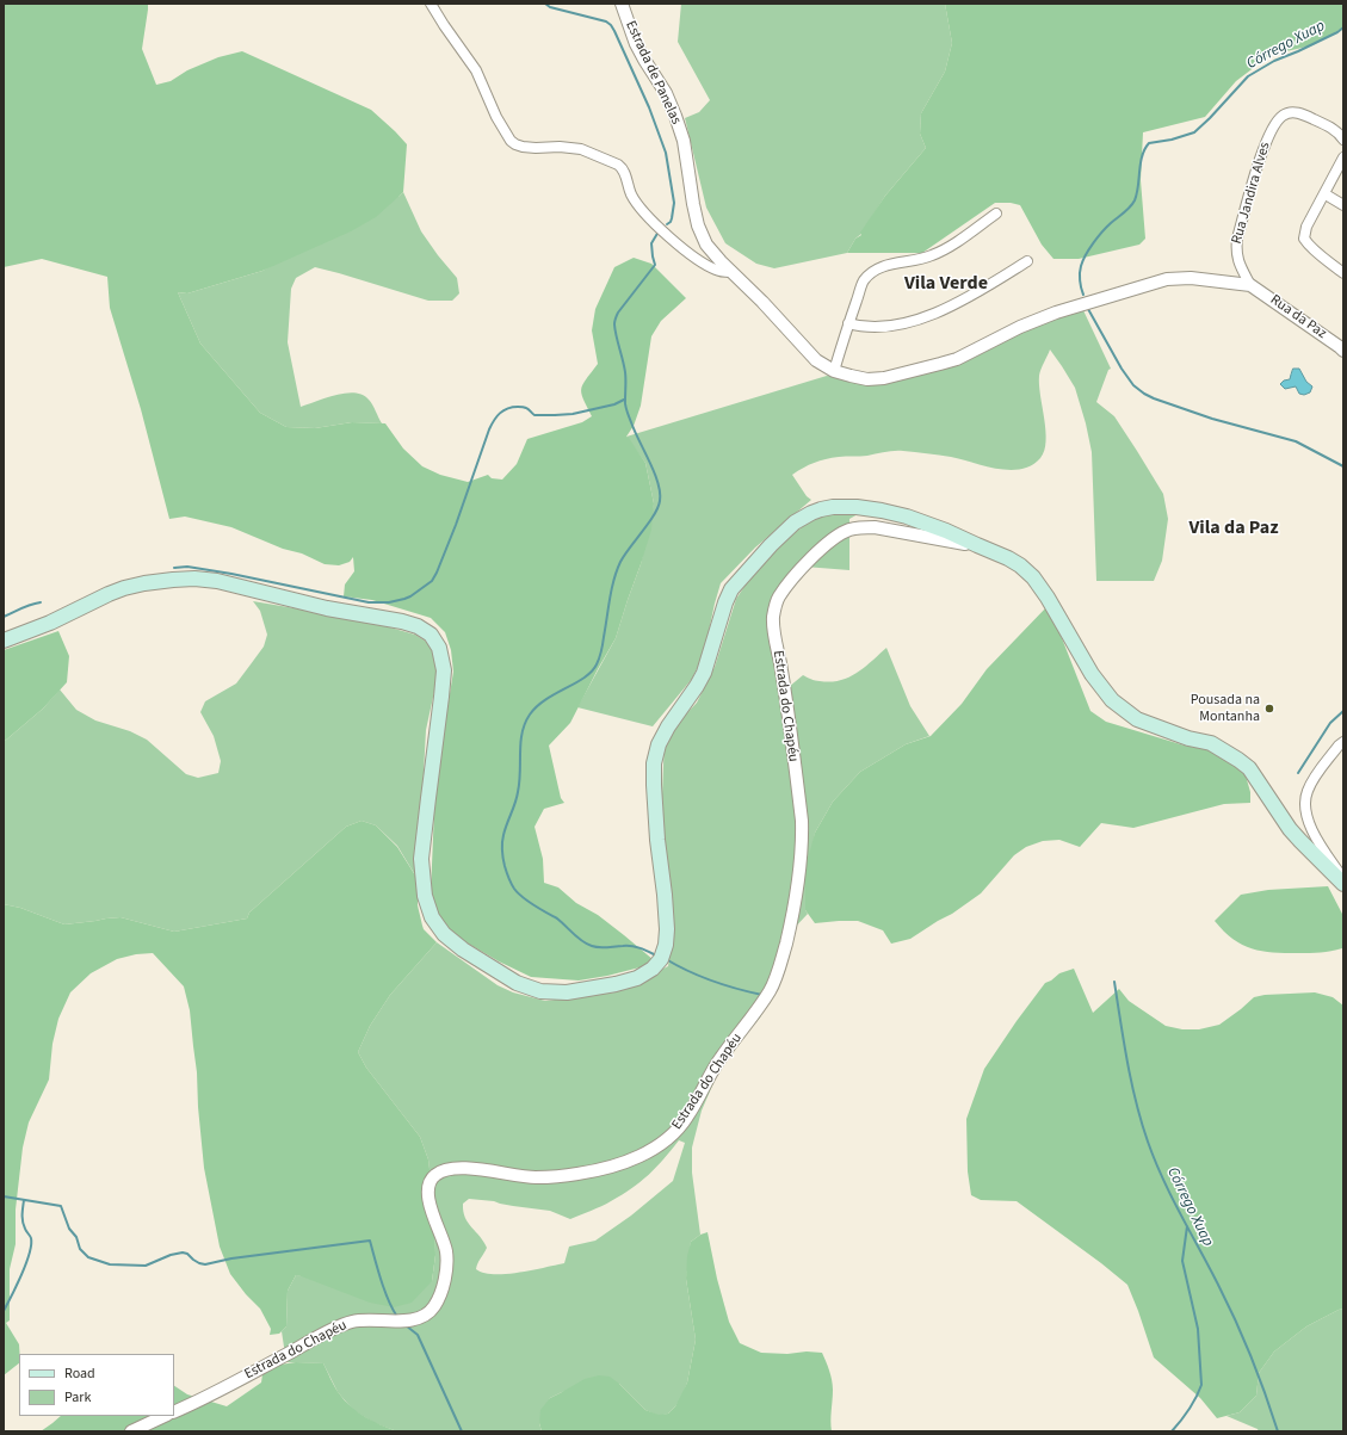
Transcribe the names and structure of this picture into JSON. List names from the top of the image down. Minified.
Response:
{"streets":{"street":["Estrada de Panelas","Rua Jandira Alves","Rua da Paz","Estrada do Chapéu"]},"crossings":[["Estrada de Panelas","Rua Jandira Alves"],["Estrada de Panelas","Rua da Paz"],["Rua Jandira Alves","Rua da Paz"]],"districts":["Vila Verde","Vila da Paz"],"water":["Córrego Xuap"],"places":["Pousada na Montanha"],"legend":["Road","Park"]}
